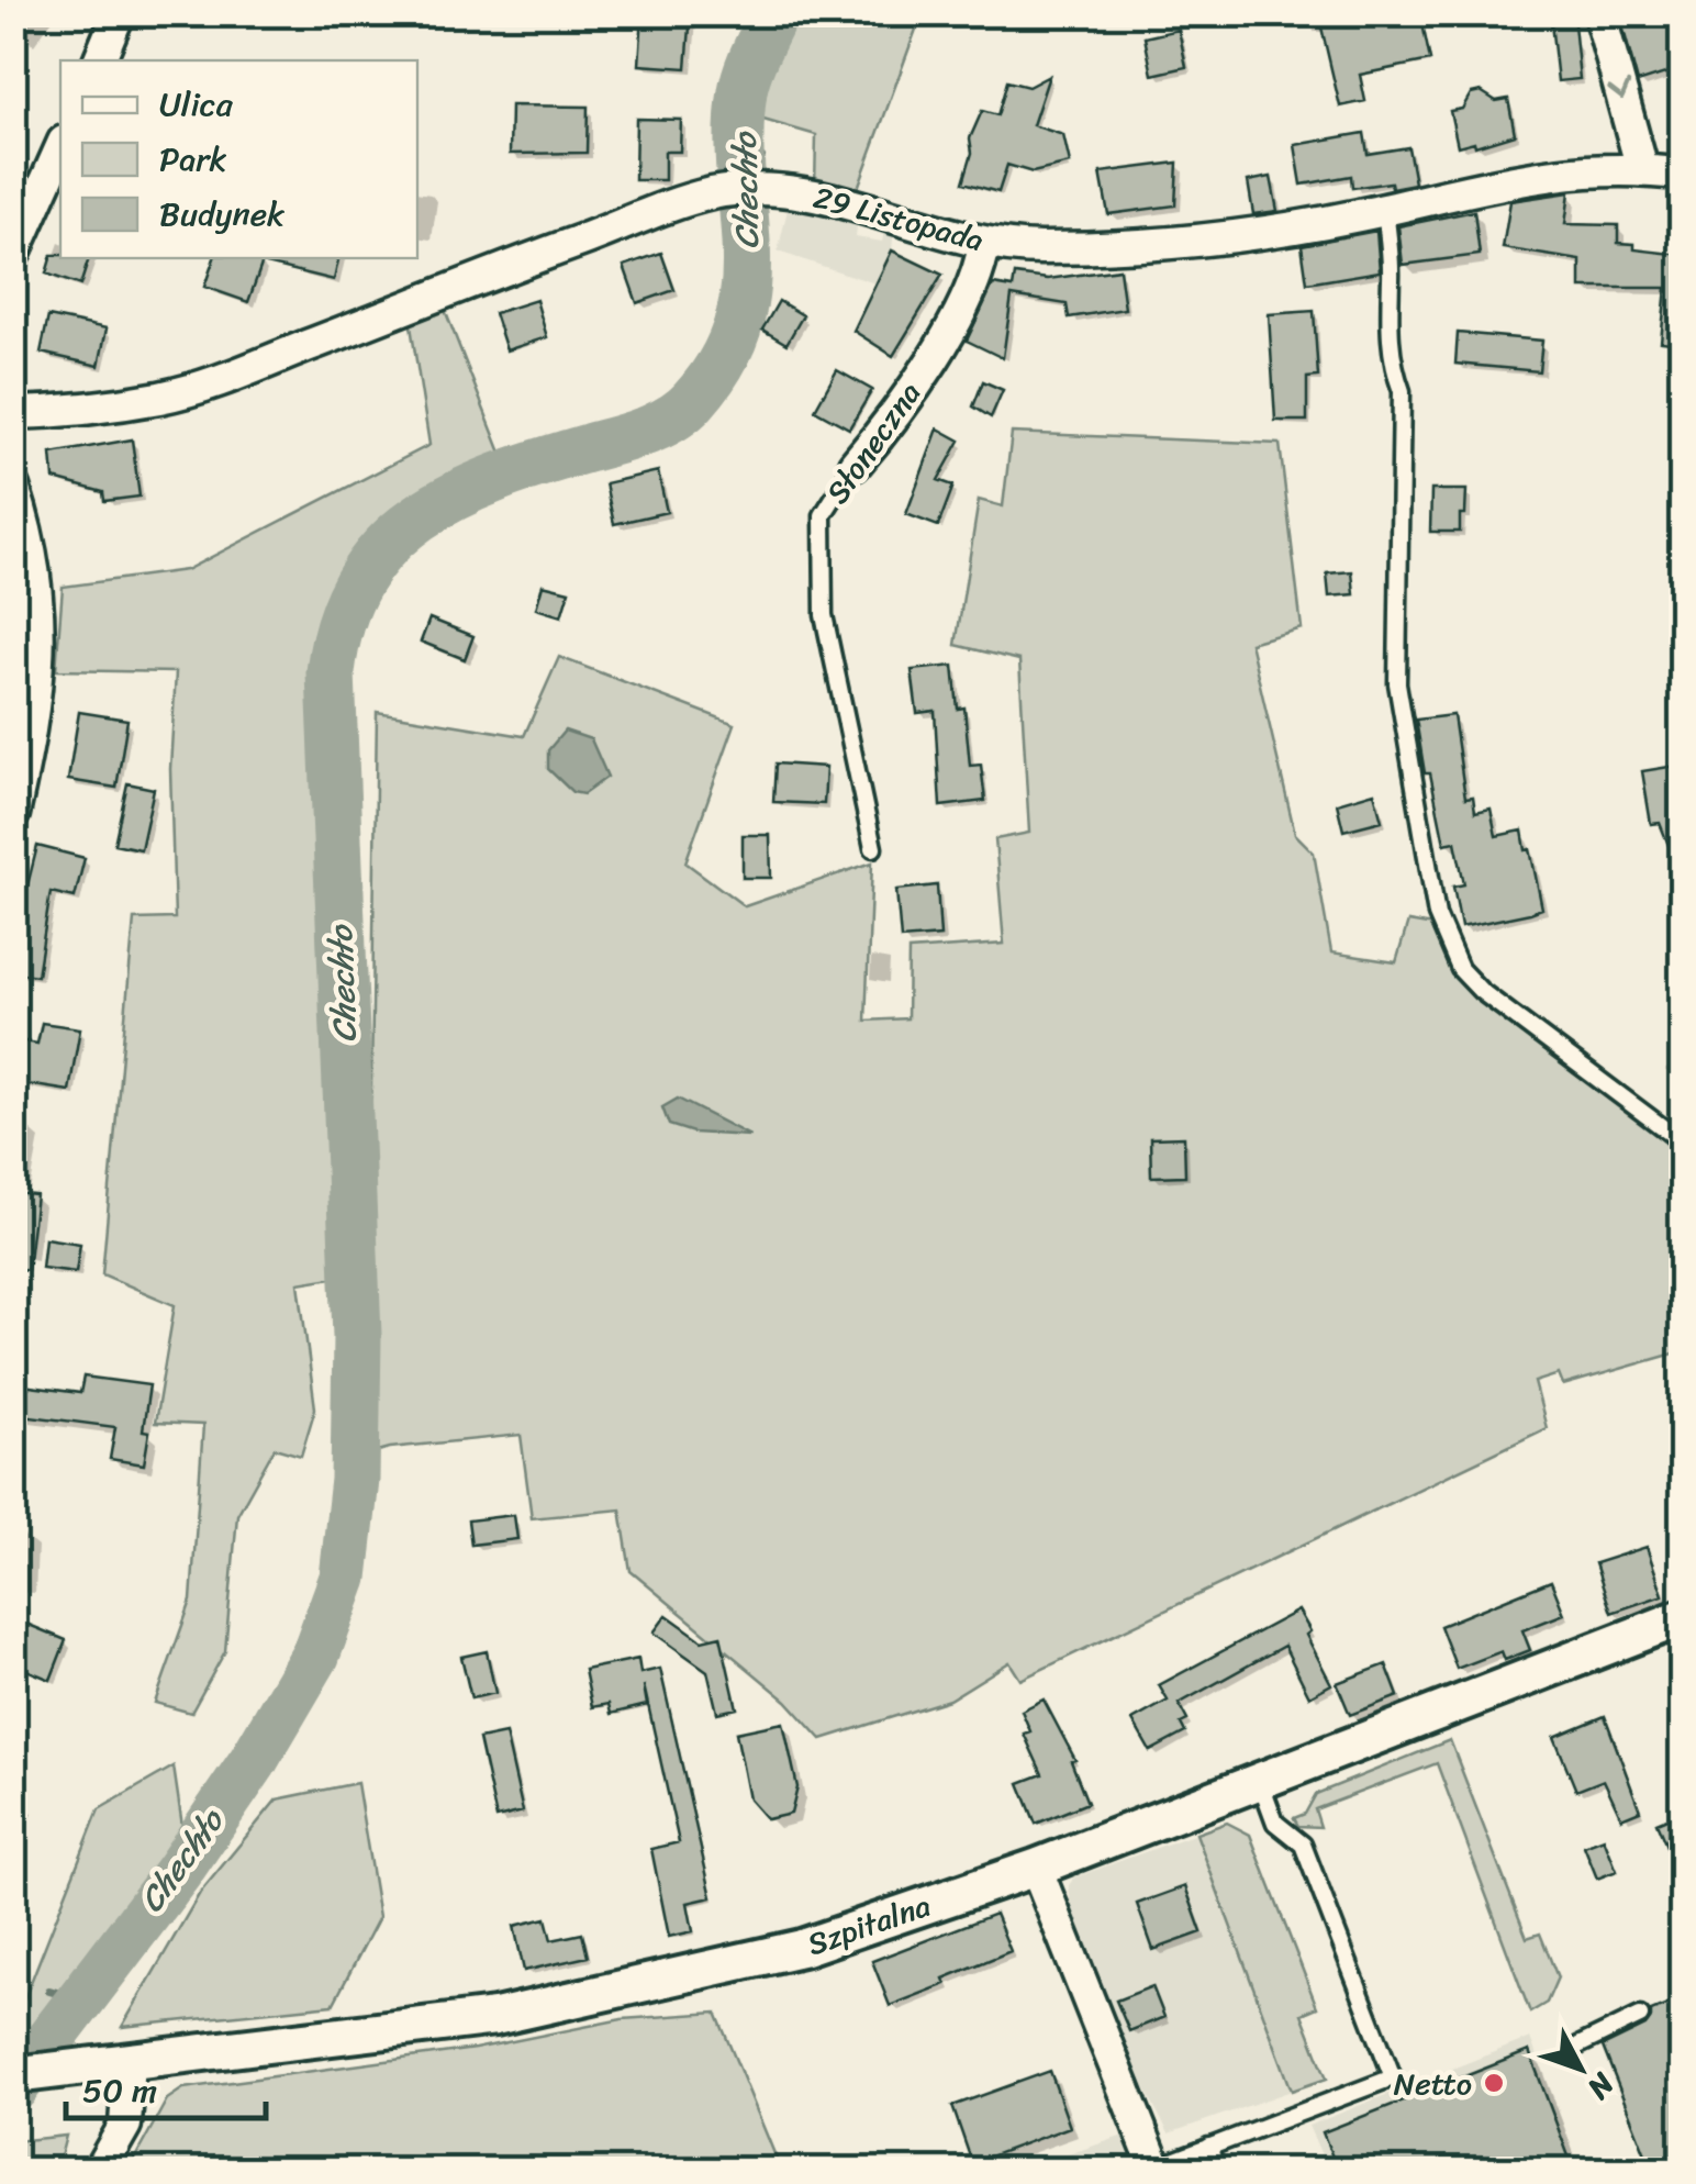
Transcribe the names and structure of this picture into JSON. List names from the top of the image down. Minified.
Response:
{"streets":{"street":["29 Listopada","Słoneczna","Szpitalna"]},"crossings":[["29 Listopada","Słoneczna"]],"water":["Chechło"],"places":["Netto"],"legend":["Ulica","Park","Budynek"],"scale_bar":"50 m","north":"bottom right"}
